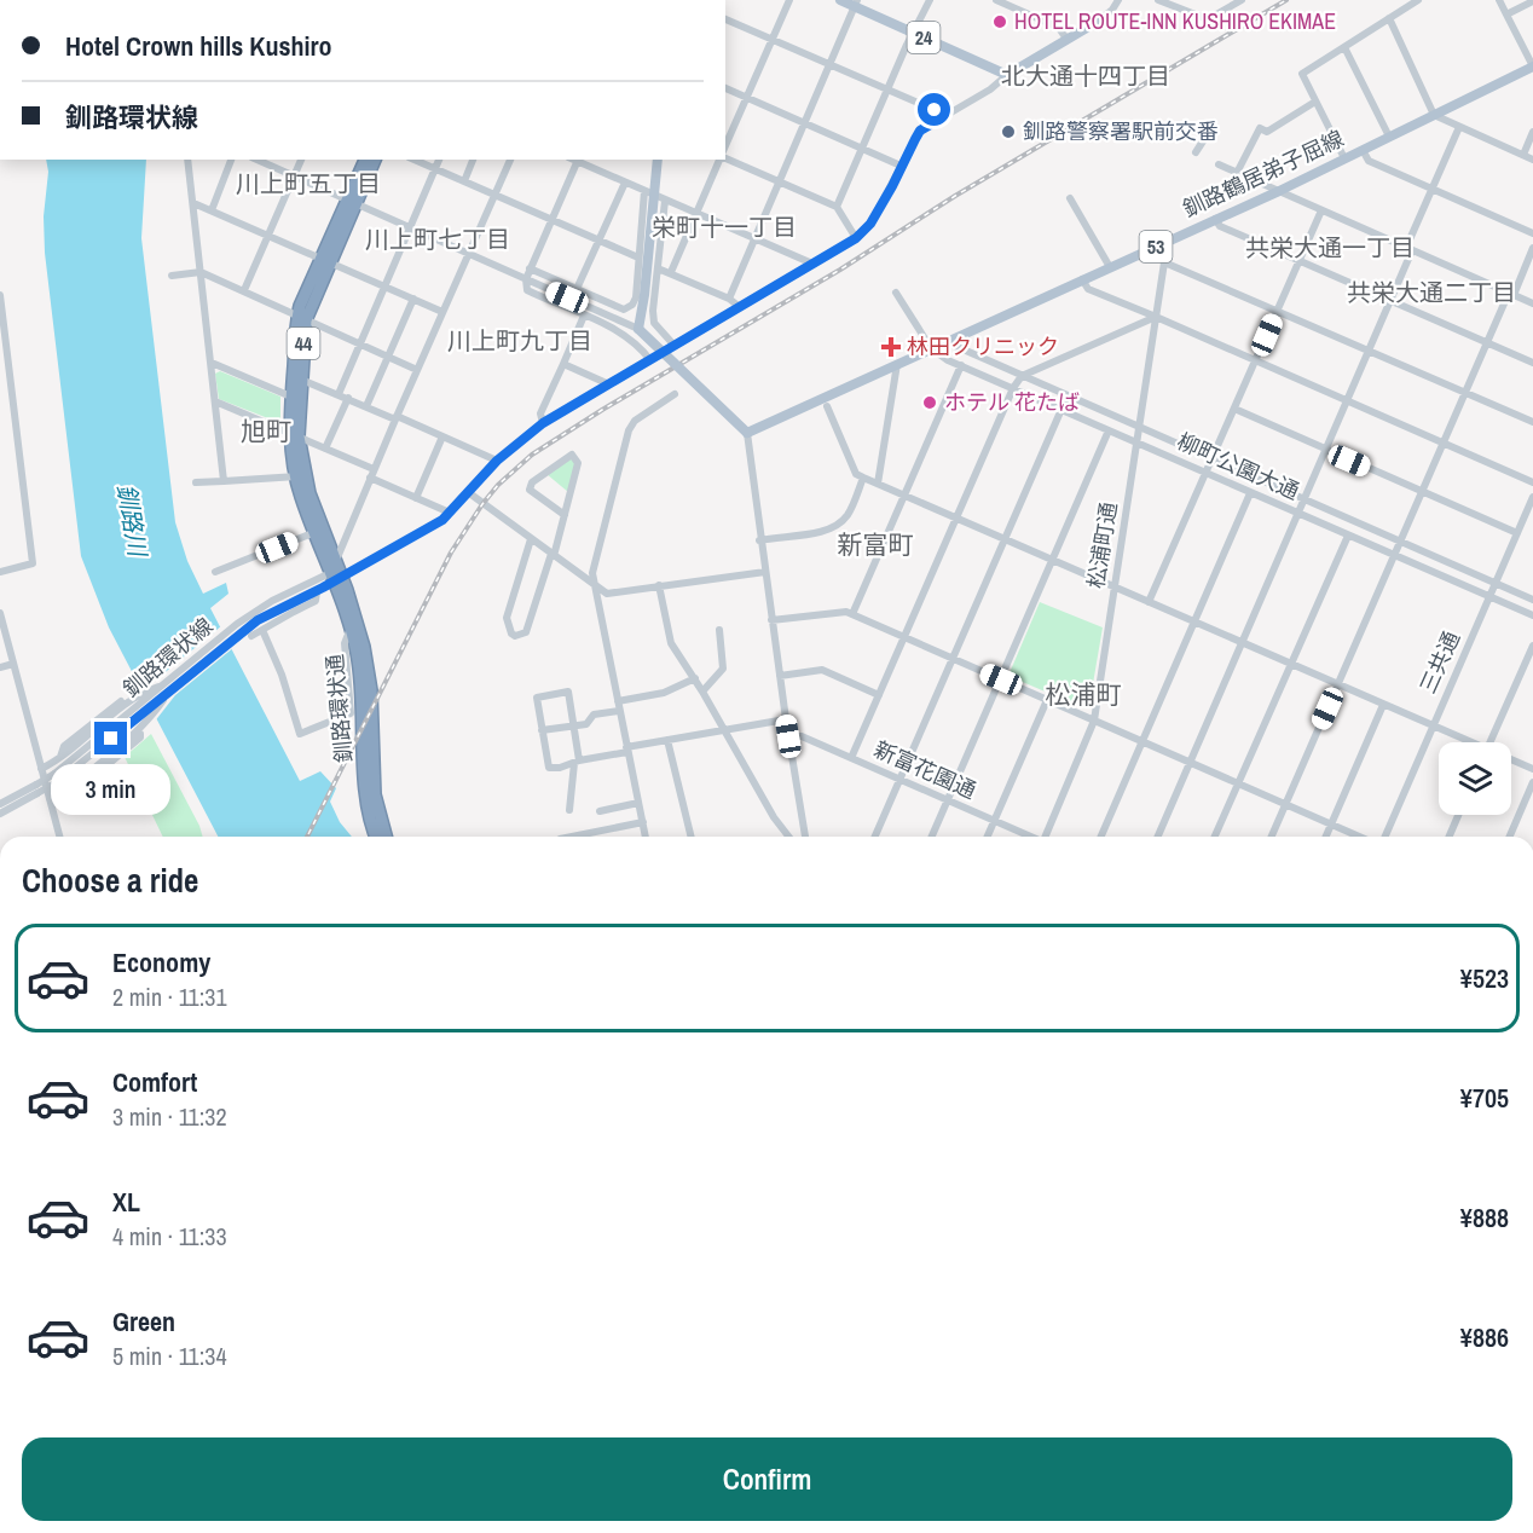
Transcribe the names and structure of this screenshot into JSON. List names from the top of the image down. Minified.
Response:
{"streets":{"highway":["44","釧路環状通"],"main road":["24","釧路鶴居弟子屈線","53"],"street":["柳町公園大通","松浦町通","釧路環状線","三共通","新富花園通"]},"crossings":[["釧路鶴居弟子屈線","柳町公園大通"],["釧路鶴居弟子屈線","松浦町通"],["柳町公園大通","松浦町通"],["柳町公園大通","三共通"],["釧路環状線","釧路環状通"]],"districts":["北大通十四丁目","川上町五丁目","栄町十一丁目","川上町七丁目","共栄大通一丁目","共栄大通二丁目","川上町九丁目","旭町","新富町","松浦町"],"water":["釧路川"],"places":{"other":["HOTEL ROUTE-INN KUSHIRO EKIMAE","釧路警察署駅前交番","ホテル 花たば"],"health":["林田クリニック"]},"page":{"banner":["Hotel Crown hills Kushiro","釧路環状線"],"bubble":"3 min","heading":"Choose a ride","list":[{"name":"Economy","note":"2 min · 11:31","value":"¥523"},{"name":"Comfort","note":"3 min · 11:32","value":"¥705"},{"name":"XL","note":"4 min · 11:33","value":"¥888"},{"name":"Green","note":"5 min · 11:34","value":"¥886"}],"buttons":"Confirm"}}
